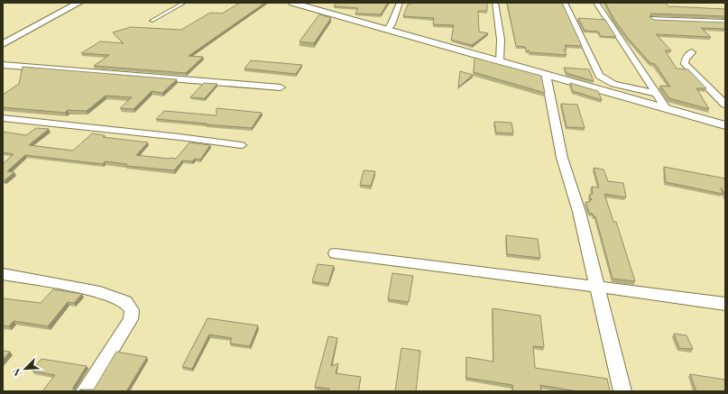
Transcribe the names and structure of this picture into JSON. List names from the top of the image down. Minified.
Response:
{"north":"bottom left"}
